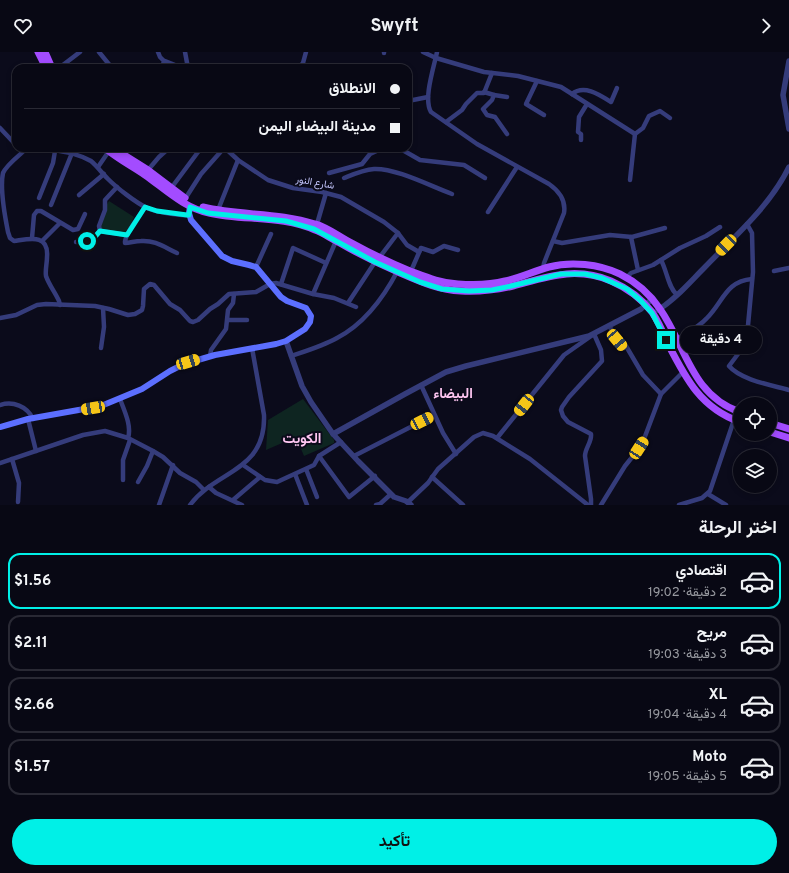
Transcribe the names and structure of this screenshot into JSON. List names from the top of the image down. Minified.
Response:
{"streets":{"street":["شارع النور"]},"districts":["البيضاء","الكويت"],"page":{"header":"Swyft","banner":["الانطلاق","مدينة البيضاء اليمن"],"bubble":"4 دقيقة","heading":"اختر الرحلة","list":[{"name":"اقتصادي","note":"2 دقيقة · 19:02","value":"$1.56"},{"name":"مريح","note":"3 دقيقة · 19:03","value":"$2.11"},{"name":"XL","note":"4 دقيقة · 19:04","value":"$2.66"},{"name":"Moto","note":"5 دقيقة · 19:05","value":"$1.57"}],"buttons":"تأكيد"}}
